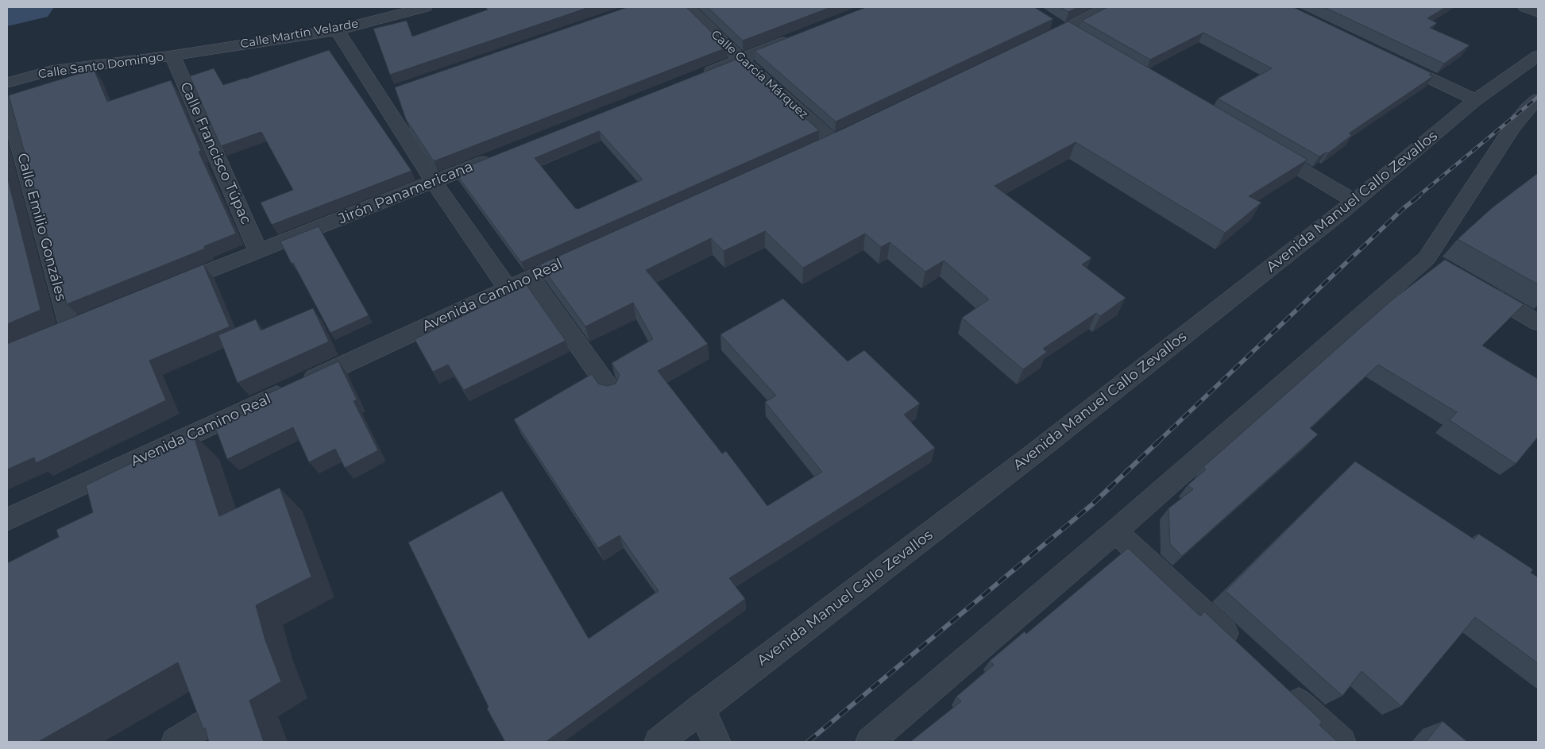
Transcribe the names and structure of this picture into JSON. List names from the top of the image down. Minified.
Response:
{"streets":{"street":["Calle Martín Velarde","Calle Santo Domingo","Calle García Márquez","Calle Francisco Túpac","Jirón Panamericana","Avenida Manuel Callo Zevallos","Calle Emilio Gonzáles","Avenida Camino Real"]},"crossings":[["Calle Martín Velarde","Calle Santo Domingo"],["Calle Martín Velarde","Calle Francisco Túpac"],["Calle Santo Domingo","Calle Francisco Túpac"],["Calle Francisco Túpac","Jirón Panamericana"]]}
